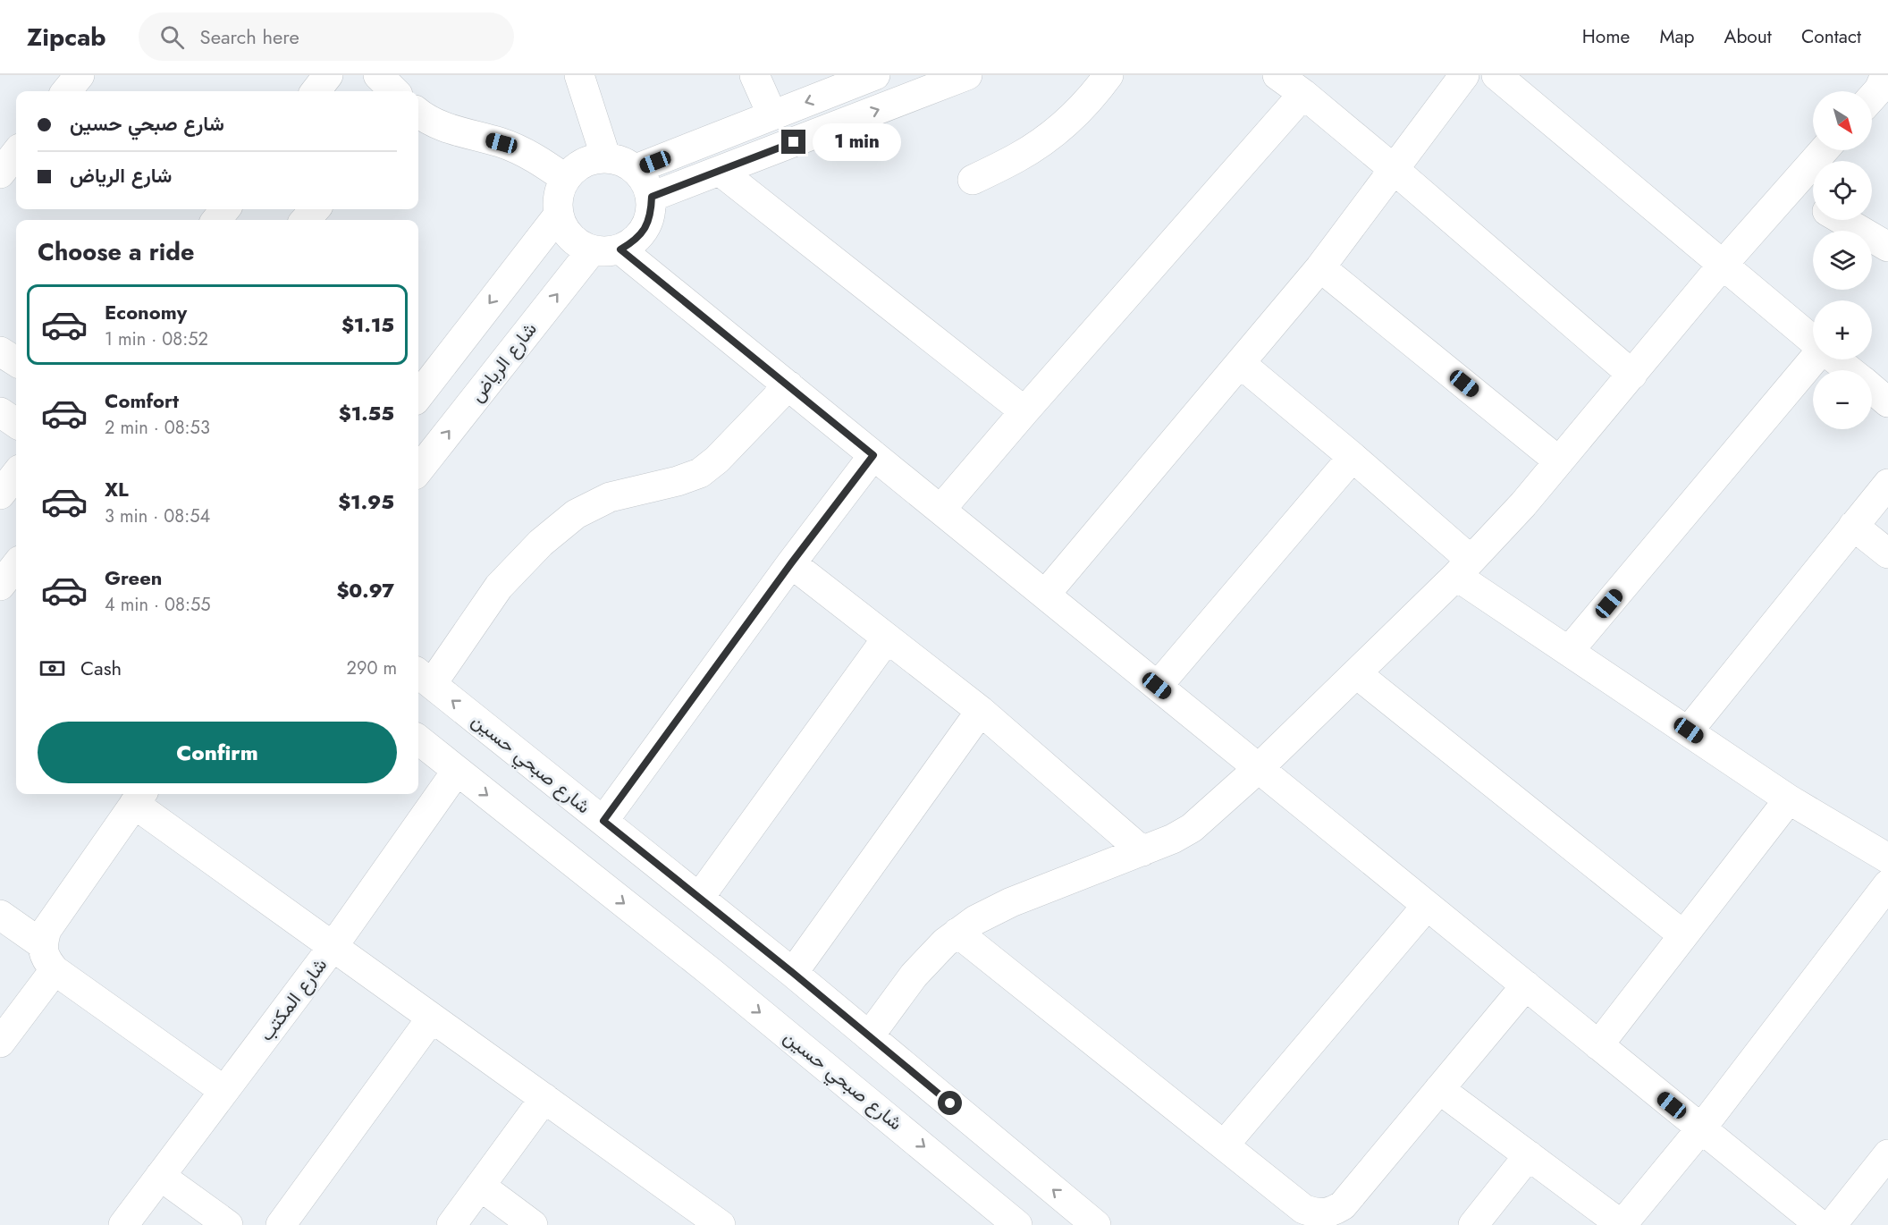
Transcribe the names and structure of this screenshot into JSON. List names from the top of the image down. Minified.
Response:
{"streets":{"street":["شارع الرياض","شارع صبحي حسين","شارع المكتب"]},"crossings":[["شارع صبحي حسين","شارع المكتب"]],"north":"bottom right","page":{"header":"Zipcab","search":"Search here","nav":["Home","Map","About","Contact"],"map_buttons":["+","−"],"banner":["شارع صبحي حسين","شارع الرياض"],"bubble":"1 min","heading":"Choose a ride","list":[{"name":"Economy","note":"1 min · 08:52","value":"$1.15"},{"name":"Comfort","note":"2 min · 08:53","value":"$1.55"},{"name":"XL","note":"3 min · 08:54","value":"$1.95"},{"name":"Green","note":"4 min · 08:55","value":"$0.97"}],"pay":["Cash","290 m"],"buttons":"Confirm"}}
